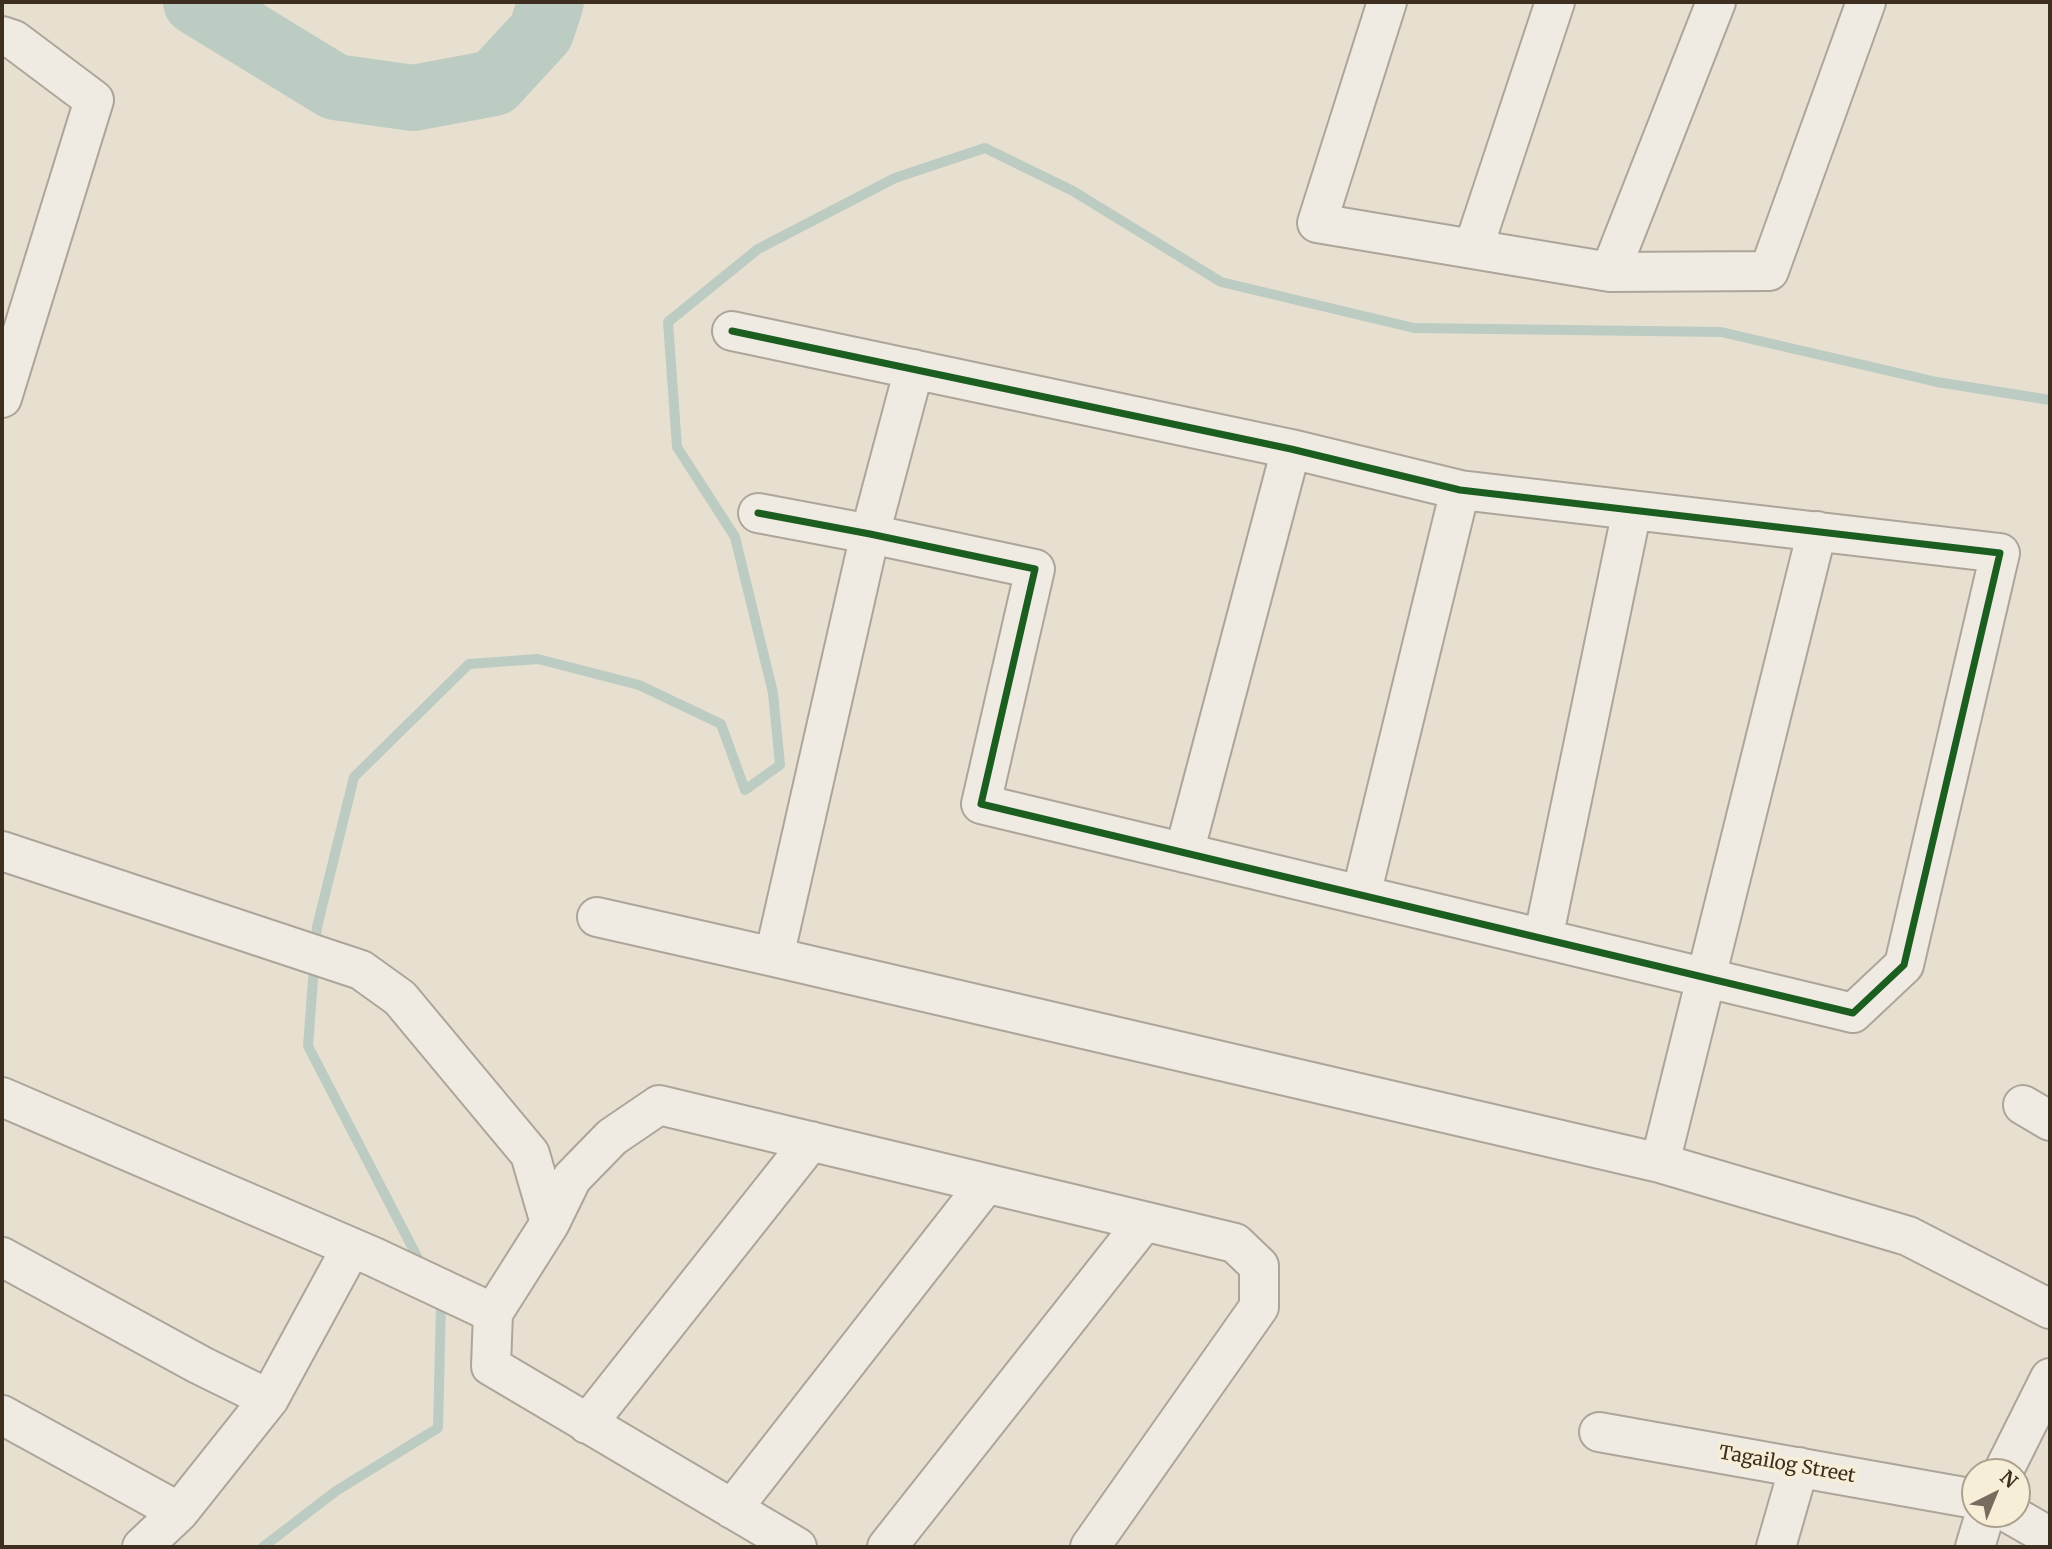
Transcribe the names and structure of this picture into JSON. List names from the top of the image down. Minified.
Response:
{"streets":{"street":["Tagailog Street"]},"north":"top right"}
